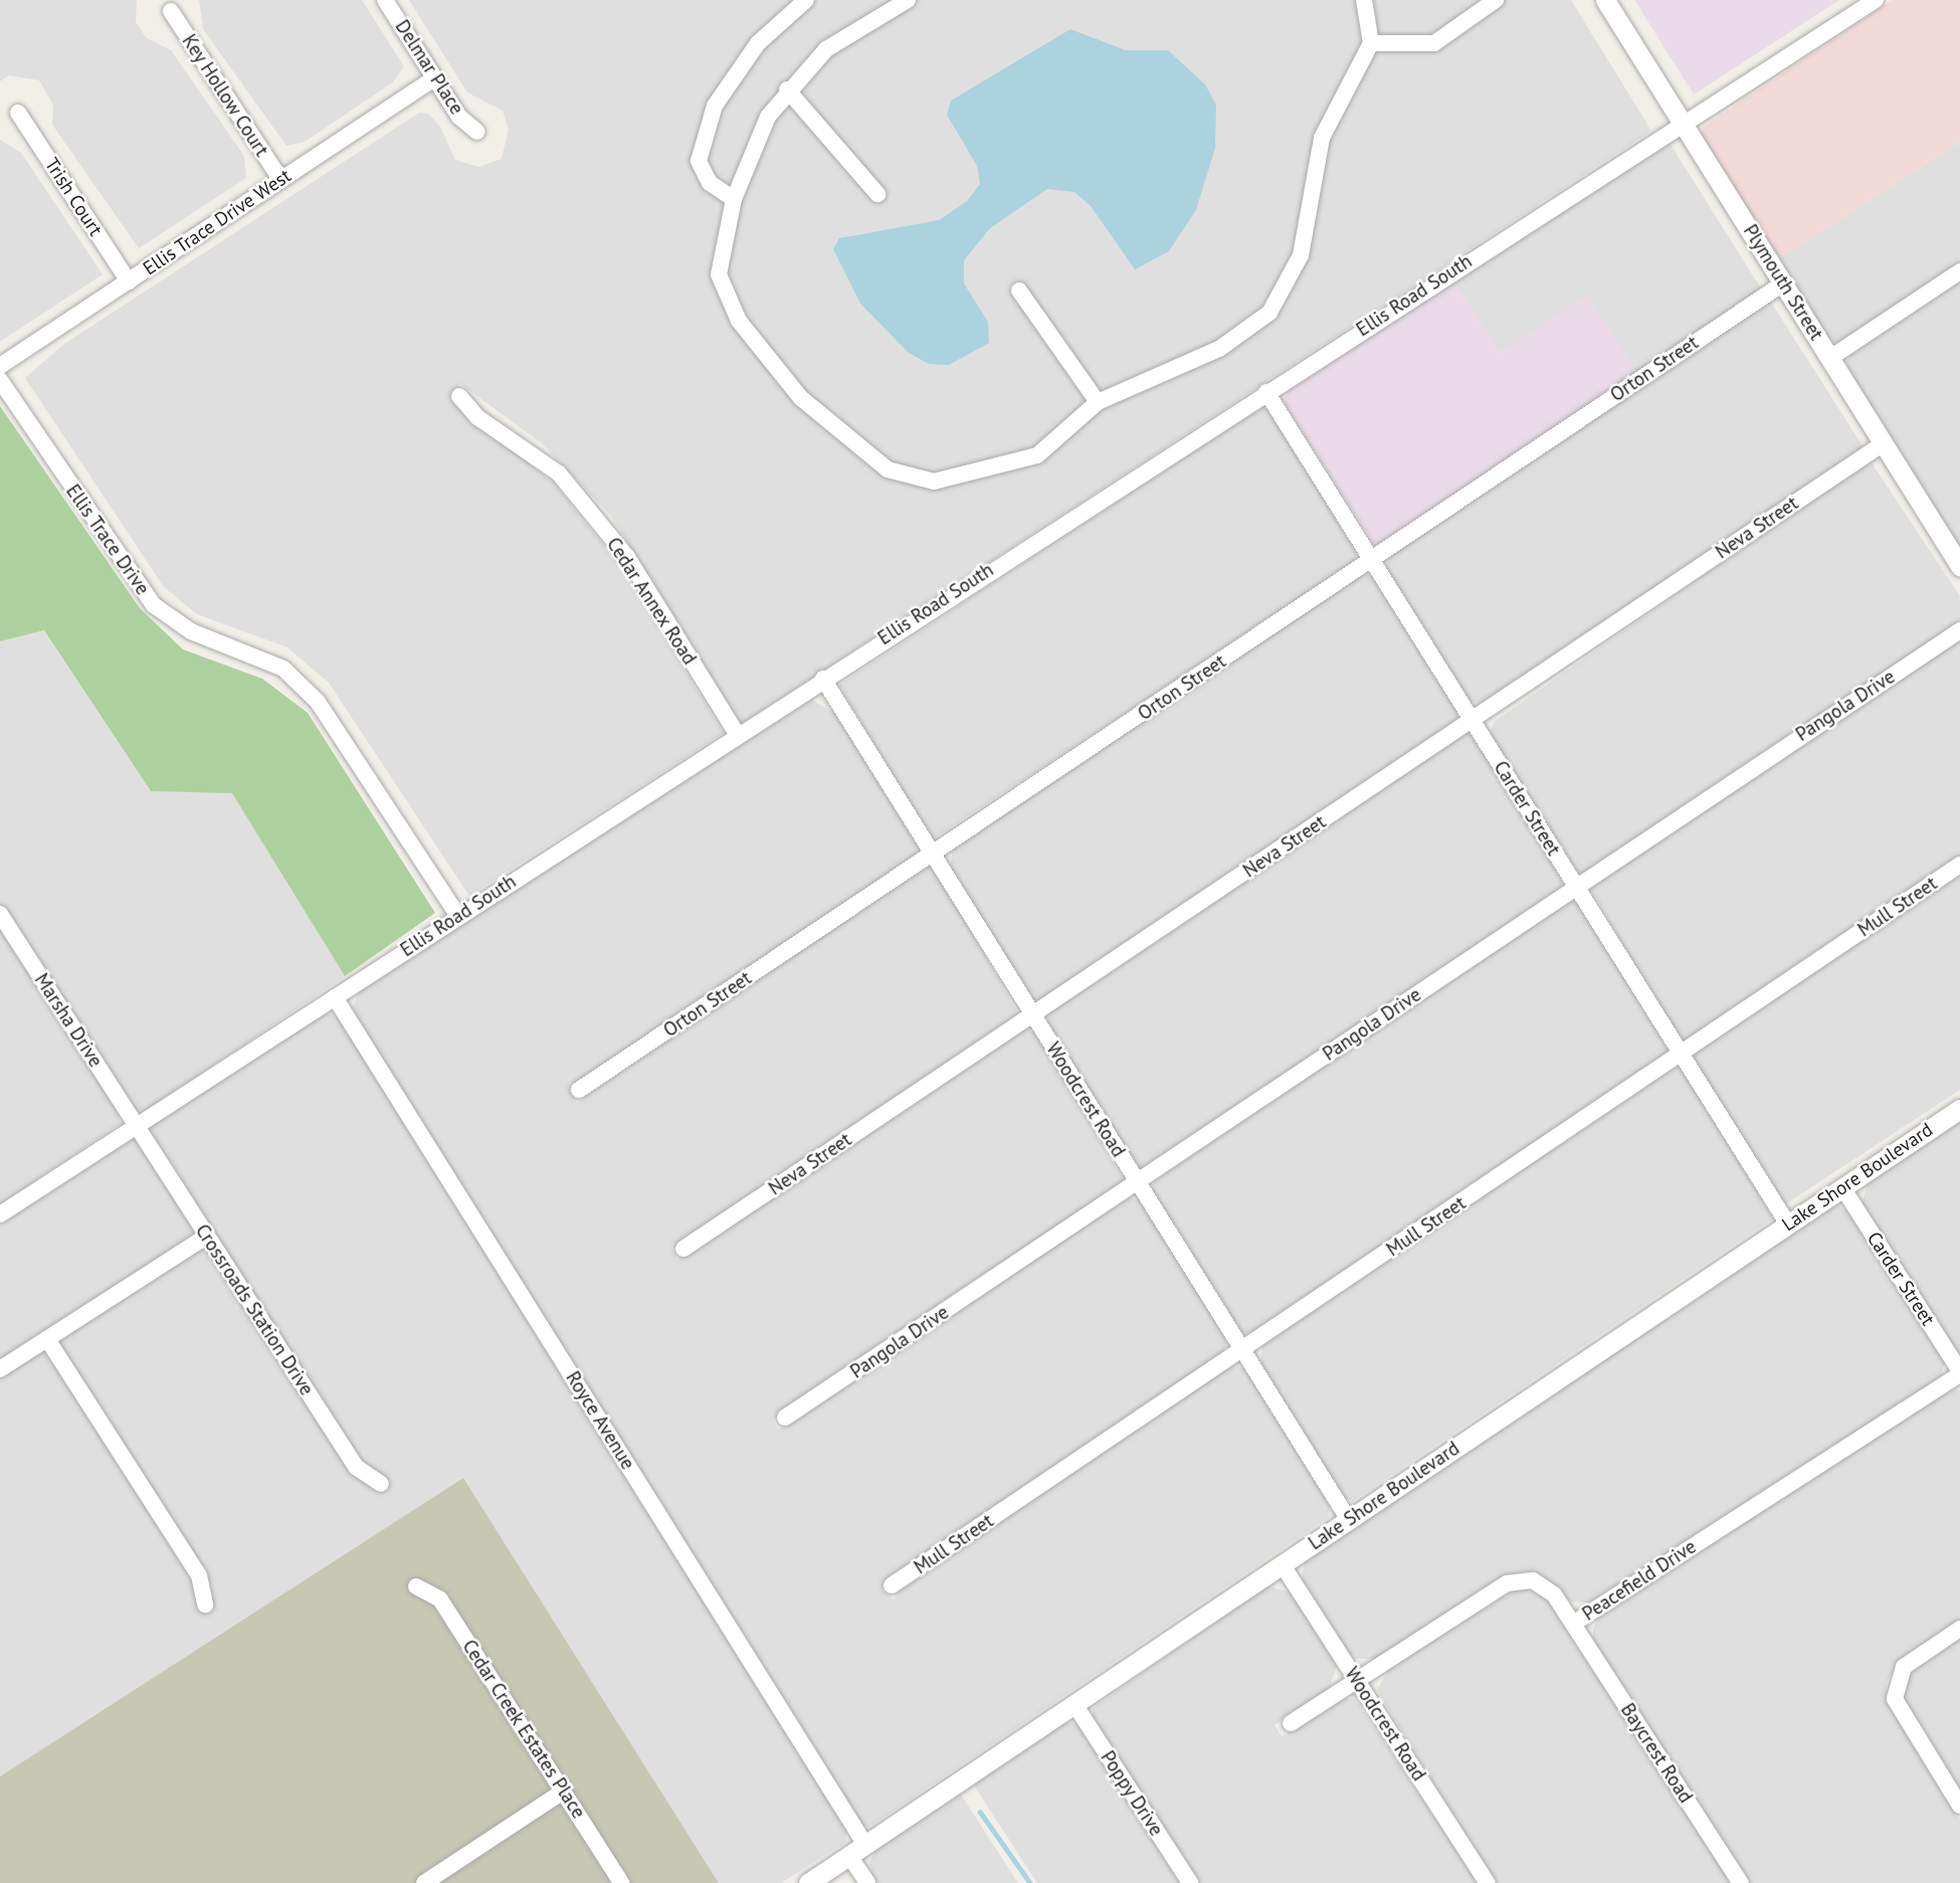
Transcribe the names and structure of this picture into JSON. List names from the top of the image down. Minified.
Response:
{"streets":{"street":["Delmar Place","Key Hollow Court","Trish Court","Ellis Trace Drive West","Plymouth Street","Ellis Road South","Orton Street","Neva Street","Ellis Trace Drive","Cedar Annex Road","Pangola Drive","Carder Street","Mull Street","Marsha Drive","Woodcrest Road","Lake Shore Boulevard","Crossroads Station Drive","Royce Avenue","Peacefield Drive","Cedar Creek Estates Place","Baycrest Road","Poppy Drive"]},"crossings":[["Delmar Place","Ellis Trace Drive West"],["Key Hollow Court","Ellis Trace Drive West"],["Trish Court","Ellis Trace Drive West"],["Plymouth Street","Ellis Road South"],["Plymouth Street","Orton Street"],["Plymouth Street","Neva Street"],["Ellis Road South","Ellis Trace Drive"],["Ellis Road South","Cedar Annex Road"],["Ellis Road South","Carder Street"],["Ellis Road South","Marsha Drive"],["Ellis Road South","Woodcrest Road"],["Ellis Road South","Crossroads Station Drive"],["Ellis Road South","Royce Avenue"],["Orton Street","Carder Street"],["Orton Street","Woodcrest Road"],["Neva Street","Carder Street"],["Neva Street","Woodcrest Road"],["Pangola Drive","Carder Street"],["Pangola Drive","Woodcrest Road"],["Carder Street","Mull Street"],["Carder Street","Lake Shore Boulevard"],["Carder Street","Peacefield Drive"],["Mull Street","Woodcrest Road"],["Marsha Drive","Crossroads Station Drive"],["Woodcrest Road","Lake Shore Boulevard"],["Woodcrest Road","Peacefield Drive"],["Lake Shore Boulevard","Royce Avenue"],["Lake Shore Boulevard","Poppy Drive"],["Peacefield Drive","Baycrest Road"]]}
